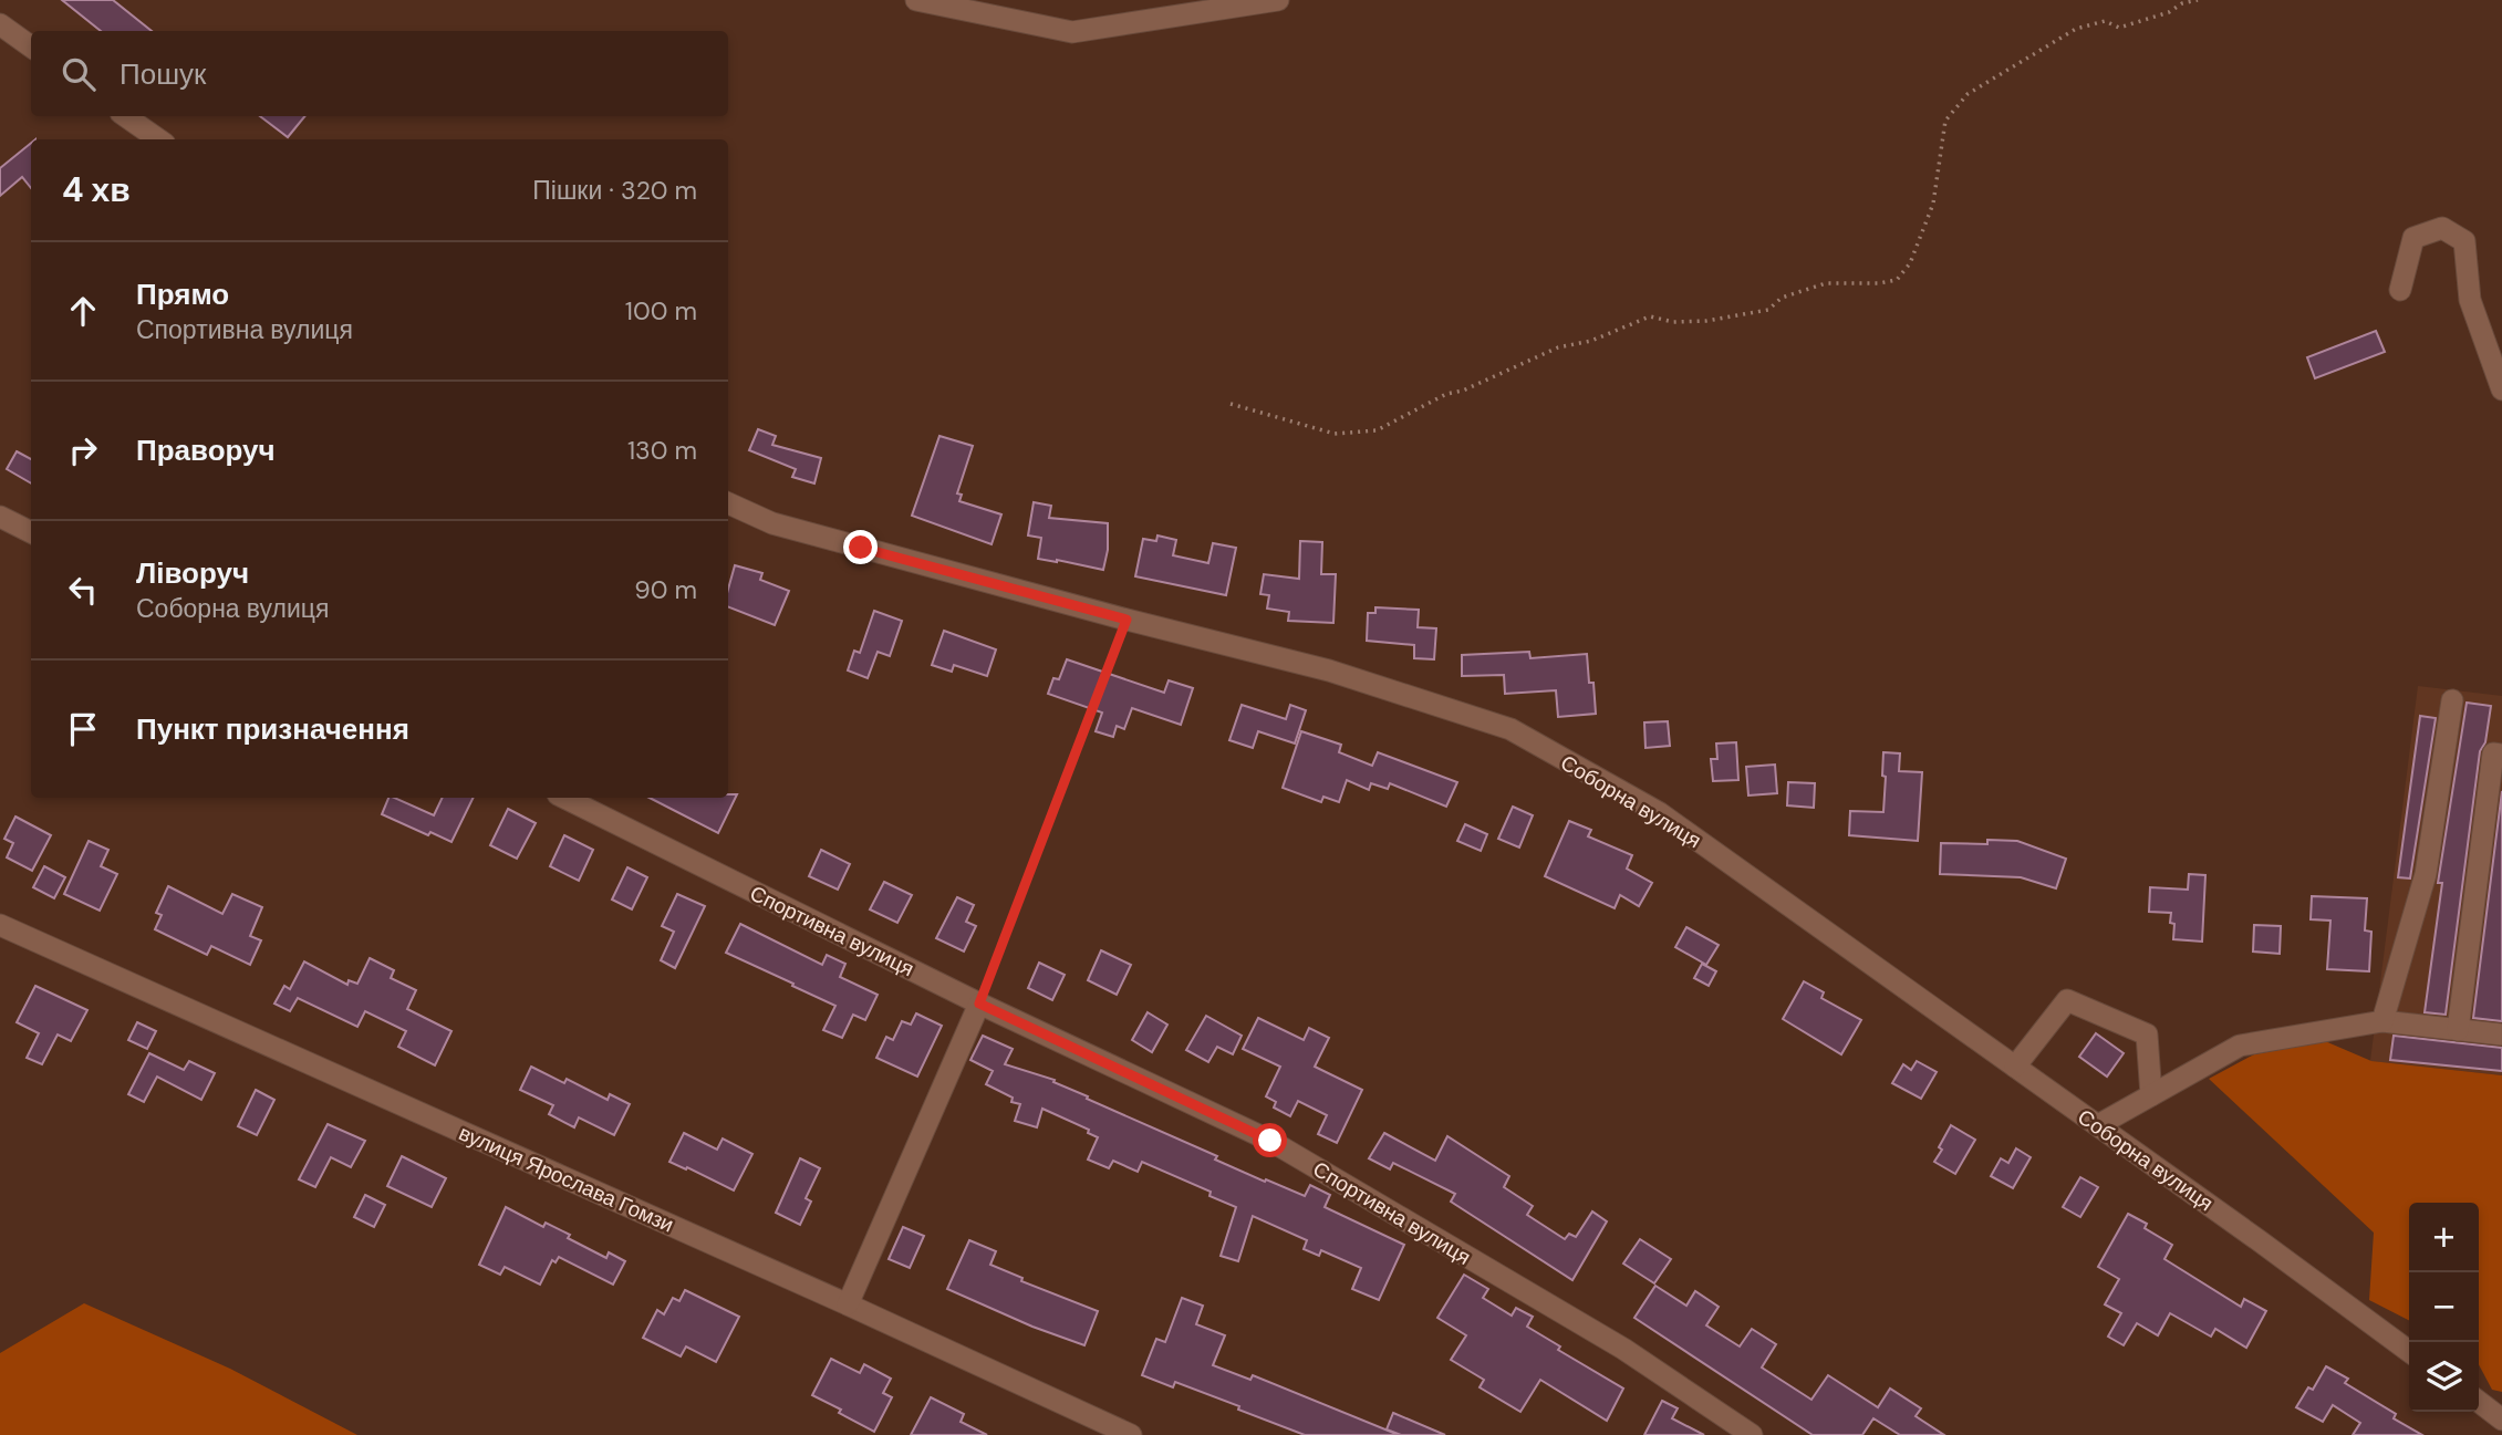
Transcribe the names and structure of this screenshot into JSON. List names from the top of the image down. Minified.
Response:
{"streets":{"street":["Соборна вулиця","Спортивна вулиця","вулиця Ярослава Гомзи"]},"page":{"search":"Пошук","heading":["4 хв","Пішки · 320 m"],"list":[["Прямо","Спортивна вулиця","100 m"],["Праворуч","130 m"],["Ліворуч","Соборна вулиця","90 m"],"Пункт призначення"],"map_buttons":["+","−"]}}
